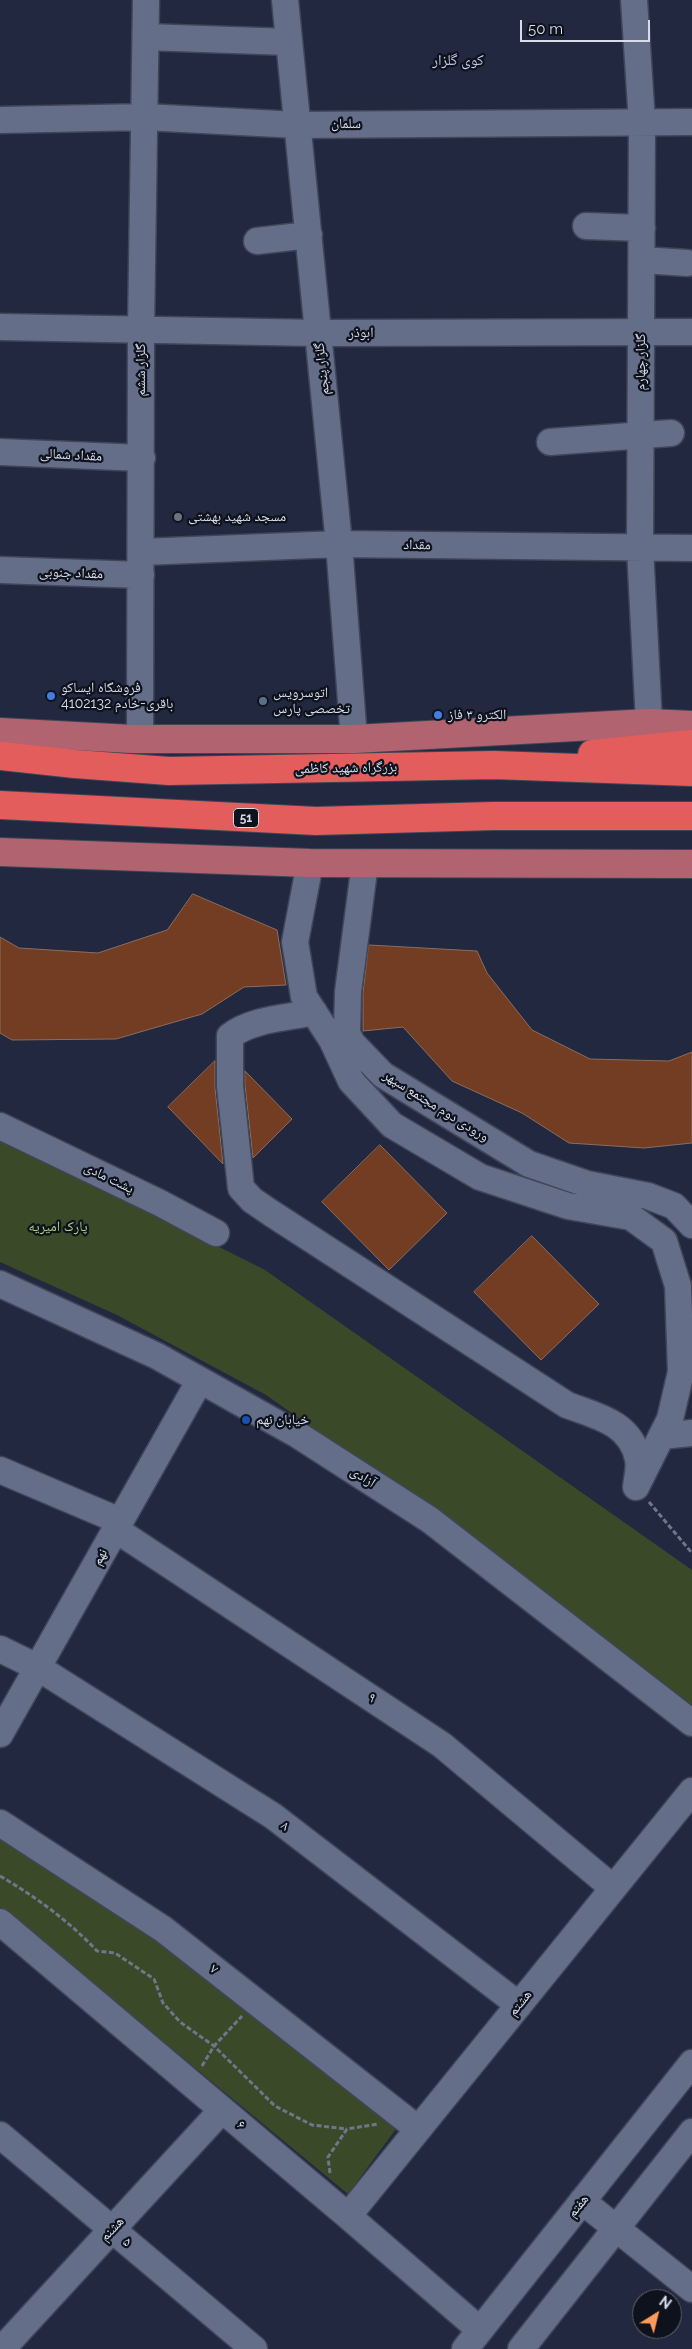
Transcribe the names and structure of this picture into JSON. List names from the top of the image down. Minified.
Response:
{"streets":{"highway":["بزرگراه شهید کاظمی","51"],"street":["سلمان","ابوذر","گلزار چهارم","گلزار پنجم","گلزار ششم","مقداد شمالی","مقداد","مقداد جنوبی","ورودی دوم مجتمع سپهر","پشت مادی","آزادی","نهم","۹","۸","۷","هشتم","۶","هفتم","هشنم","۵"]},"crossings":[["سلمان","گلزار چهارم"],["سلمان","گلزار پنجم"],["سلمان","گلزار ششم"],["ابوذر","گلزار چهارم"],["ابوذر","گلزار پنجم"],["ابوذر","گلزار ششم"],["گلزار چهارم","مقداد"],["گلزار چهارم","بزرگراه شهید کاظمی"],["گلزار پنجم","مقداد"],["گلزار پنجم","بزرگراه شهید کاظمی"],["گلزار ششم","مقداد شمالی"],["گلزار ششم","مقداد"],["گلزار ششم","مقداد جنوبی"],["گلزار ششم","بزرگراه شهید کاظمی"],["مقداد","مقداد جنوبی"],["آزادی","نهم"],["نهم","۹"],["نهم","۸"],["۹","هشتم"],["۸","هشتم"],["۷","هشتم"],["هشتم","۶"],["۶","هفتم"],["۶","هشنم"],["هشنم","۵"]],"districts":["کوی گلزار"],"parks":["پارک امیریه"],"places":["مسجد شهید بهشتی","فروشگاه ایساکو باقری-خادم 4102132","اتوسرویس تخصصی پارس","الکترو ۳ فاز","خیابان نهم"],"scale_bar":"50 m","north":"top right"}
